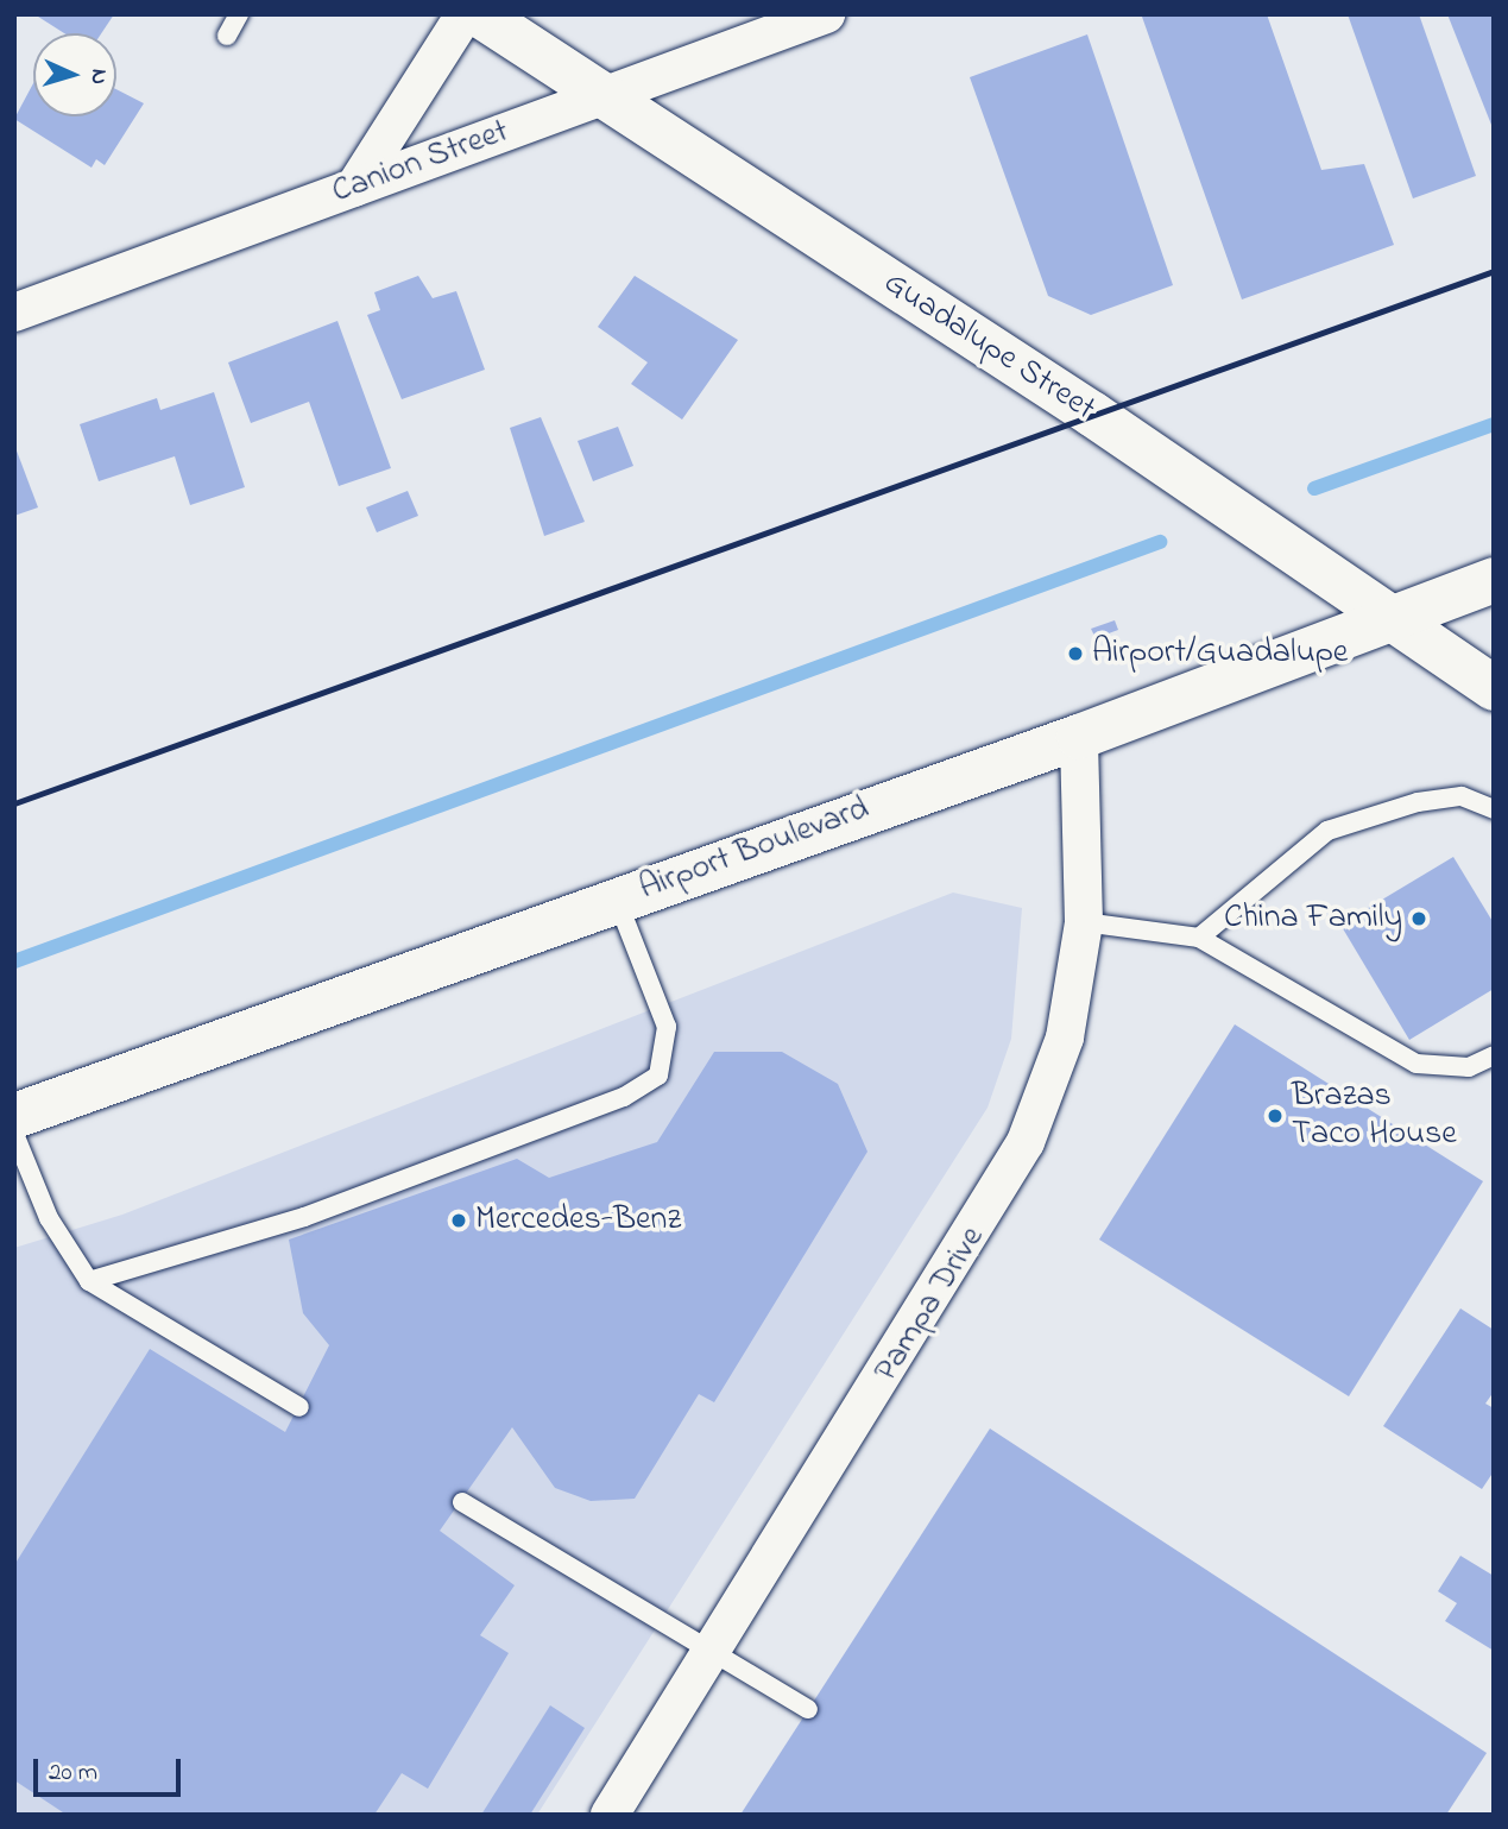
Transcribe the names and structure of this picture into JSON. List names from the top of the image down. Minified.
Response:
{"streets":{"main road":["Guadalupe Street","Airport Boulevard"],"street":["Canion Street","Pampa Drive"]},"crossings":[["Canion Street","Guadalupe Street"],["Guadalupe Street","Airport Boulevard"],["Airport Boulevard","Pampa Drive"]],"places":["Airport/Guadalupe","China Family","Brazas Taco House","Mercedes-Benz"],"scale_bar":"20 m","north":"right"}
